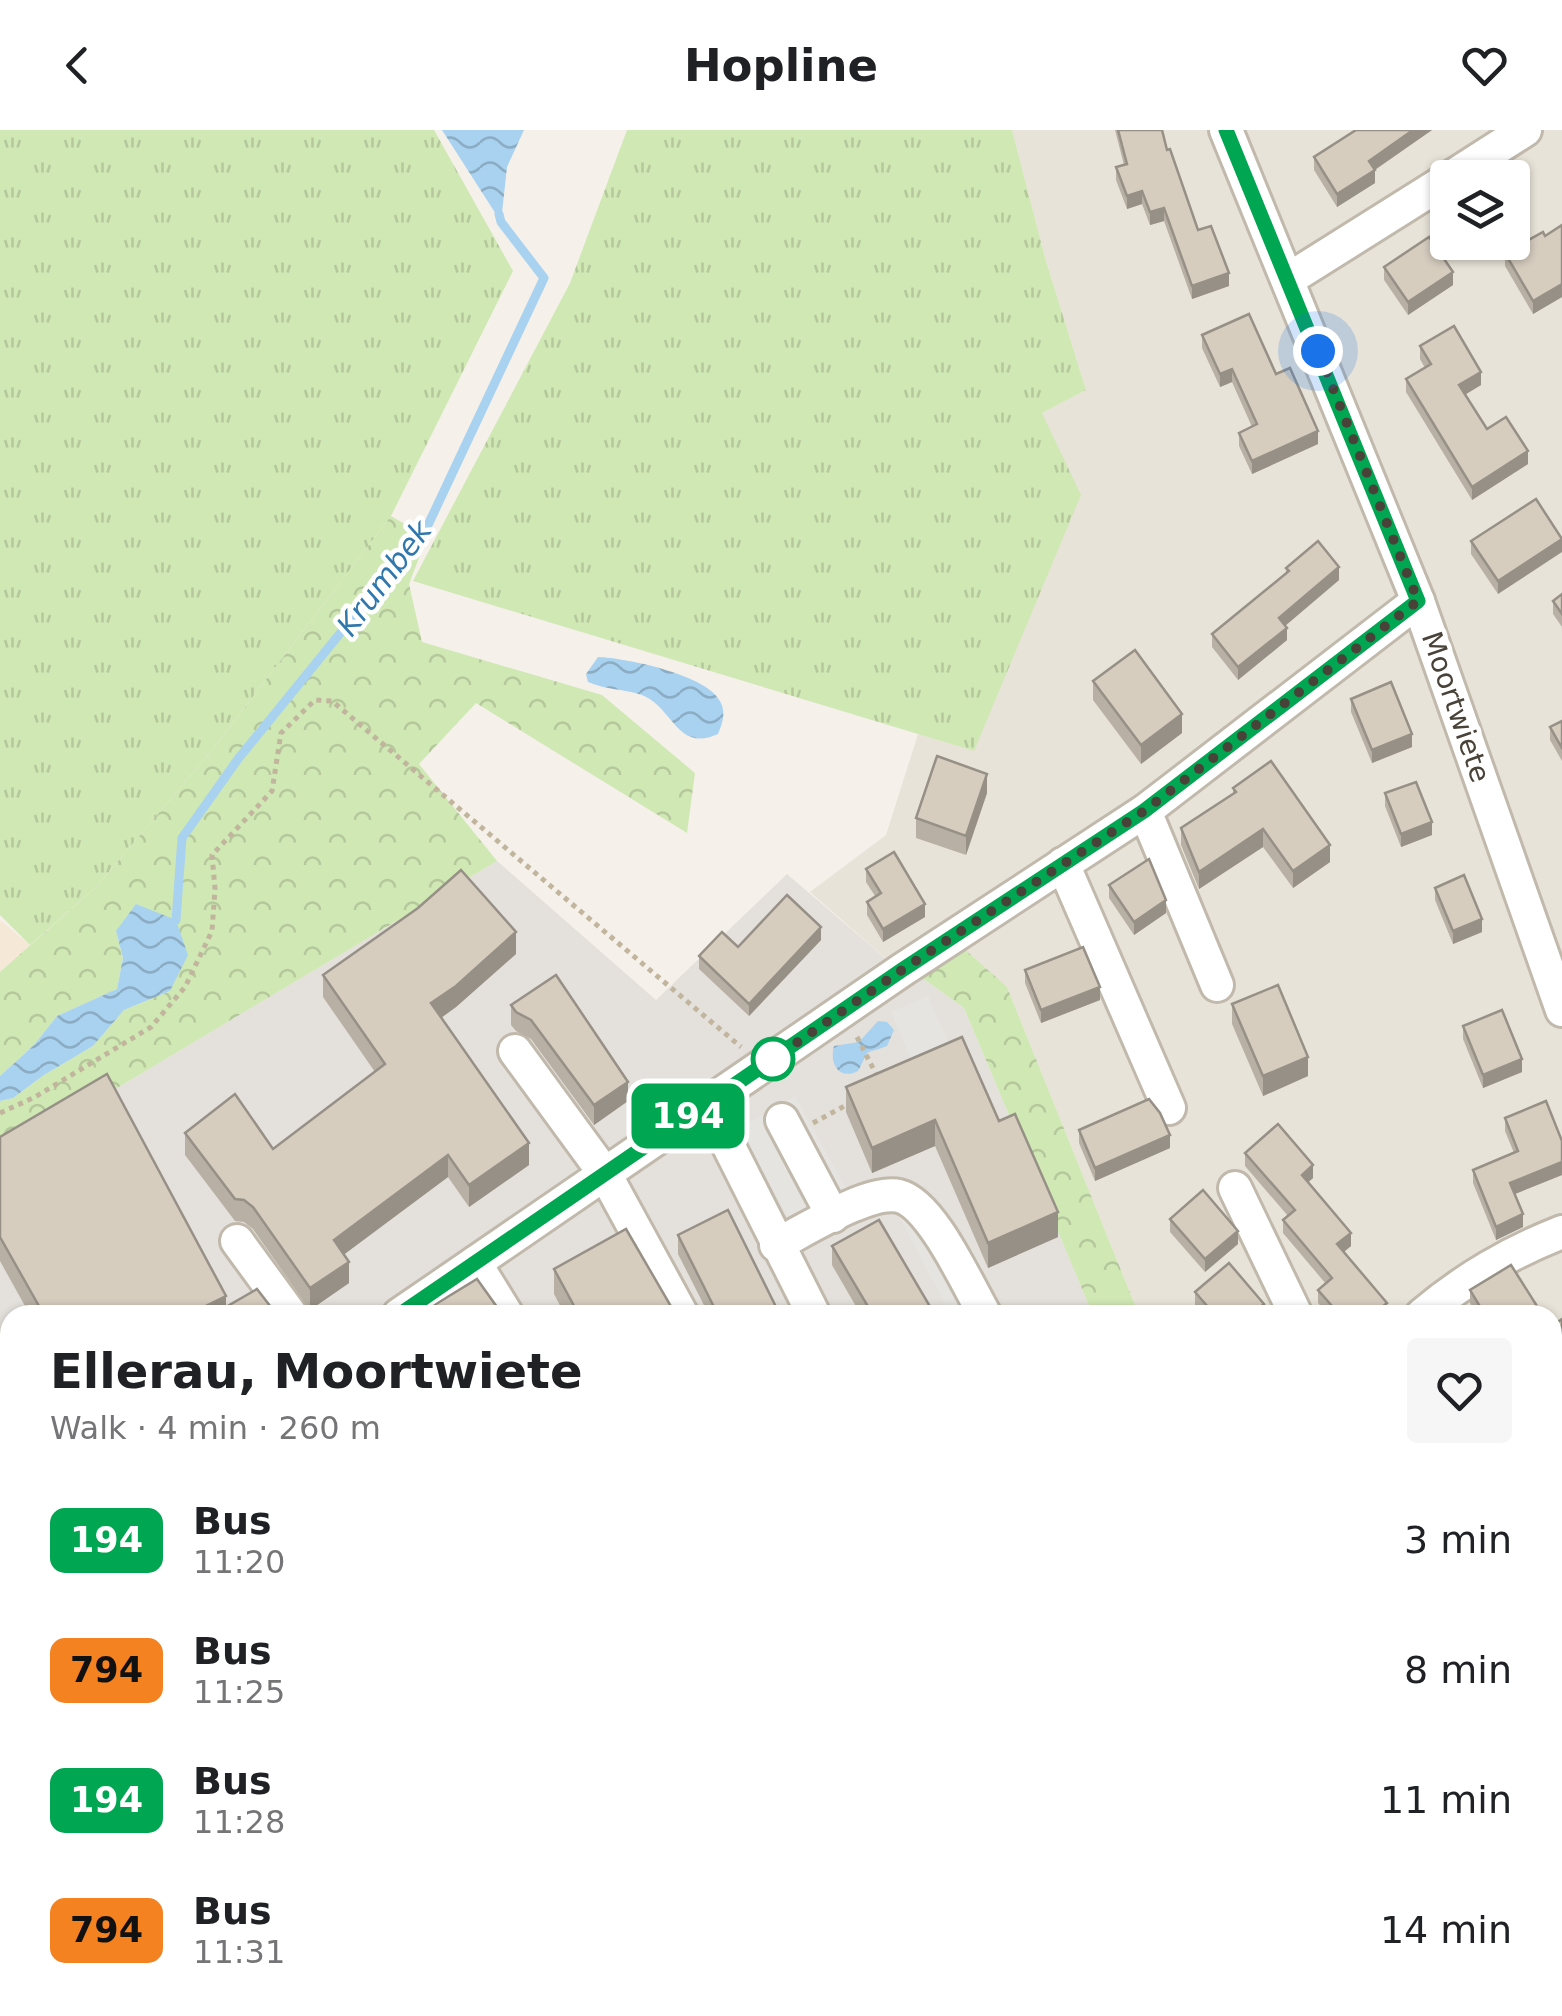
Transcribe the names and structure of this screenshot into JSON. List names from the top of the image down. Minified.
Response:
{"streets":{"street":["Moortwiete"]},"water":["Krumbek"],"lines":["bus line 194"],"page":{"header":"Hopline","on_map":"194","heading":["Ellerau, Moortwiete","Walk · 4 min · 260 m"],"list":[{"mark":"194","name":"Bus","note":"11:20","value":"3 min"},{"mark":"794","name":"Bus","note":"11:25","value":"8 min"},{"mark":"194","name":"Bus","note":"11:28","value":"11 min"},{"mark":"794","name":"Bus","note":"11:31","value":"14 min"}]}}
